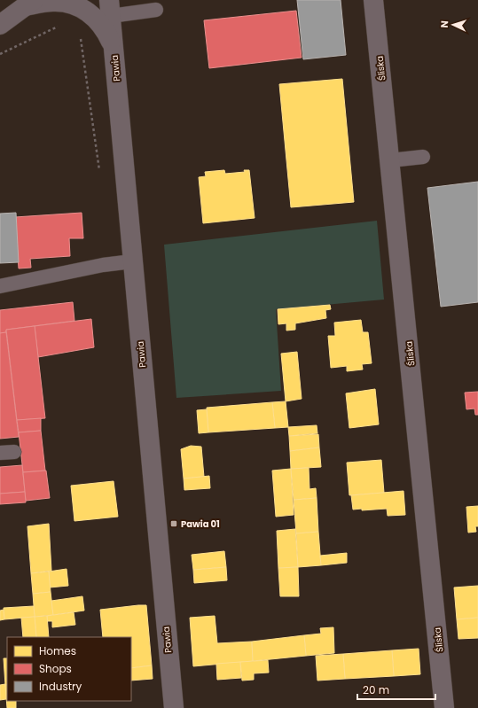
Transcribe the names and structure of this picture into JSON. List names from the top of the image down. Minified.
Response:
{"streets":{"street":["Pawia","Śliska"]},"places":{"transit":["Pawia 01"]},"legend":["Homes","Shops","Industry"],"scale_bar":"20 m","north":"left"}
